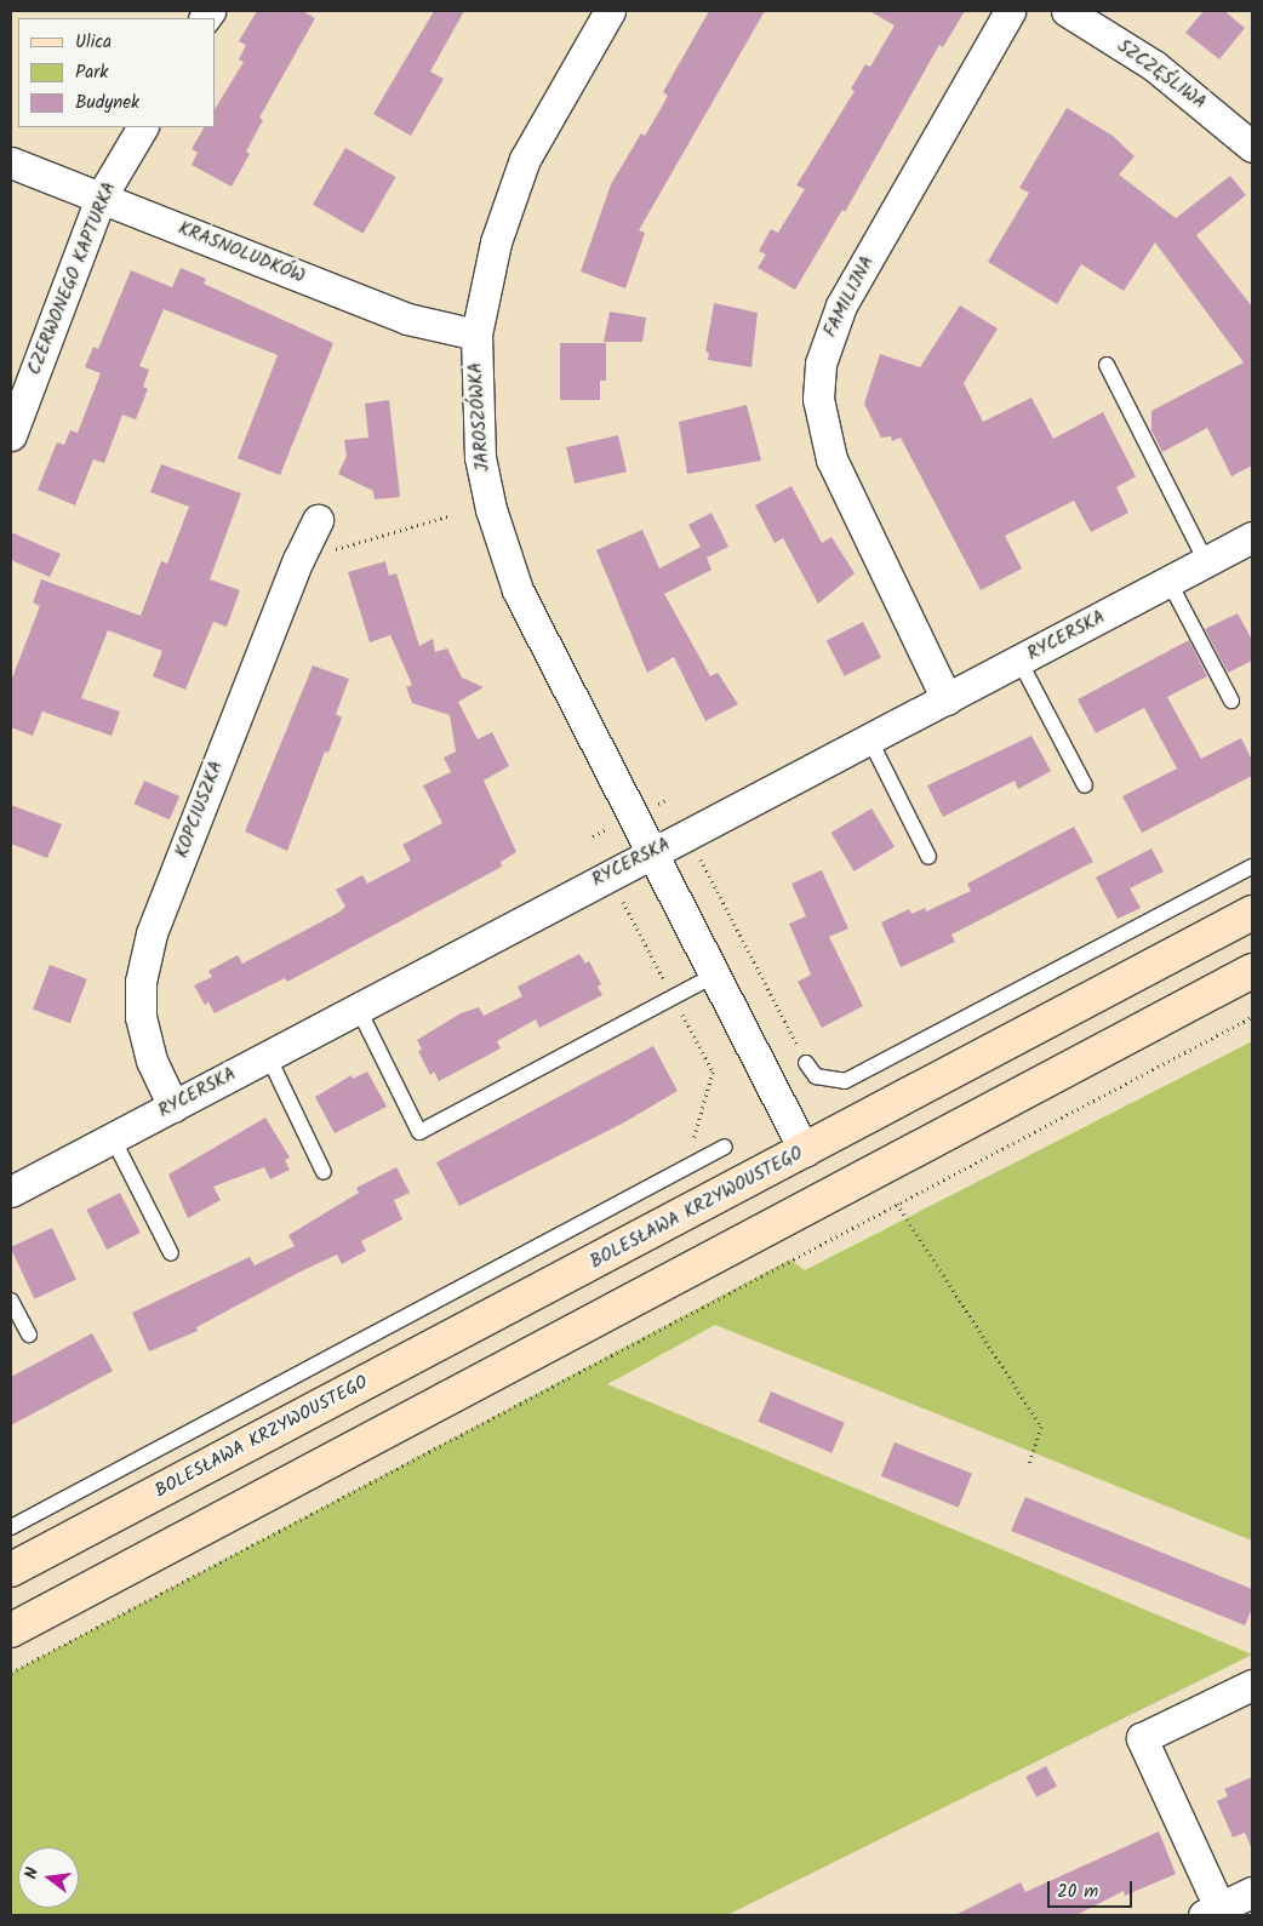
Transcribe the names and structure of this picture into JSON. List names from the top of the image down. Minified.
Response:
{"streets":{"main road":["BOLESŁAWA KRZYWOUSTEGO"],"street":["SZCZĘŚLIWA","KRASNOLUDKÓW","CZERWONEGO KAPTURKA","FAMILIJNA","JAROSZÓWKA","RYCERSKA","KOPCIUSZKA"]},"crossings":[["KRASNOLUDKÓW","CZERWONEGO KAPTURKA"],["KRASNOLUDKÓW","JAROSZÓWKA"],["FAMILIJNA","RYCERSKA"],["JAROSZÓWKA","RYCERSKA"],["JAROSZÓWKA","BOLESŁAWA KRZYWOUSTEGO"],["RYCERSKA","KOPCIUSZKA"]],"legend":["Ulica","Park","Budynek"],"scale_bar":"20 m","north":"left"}
